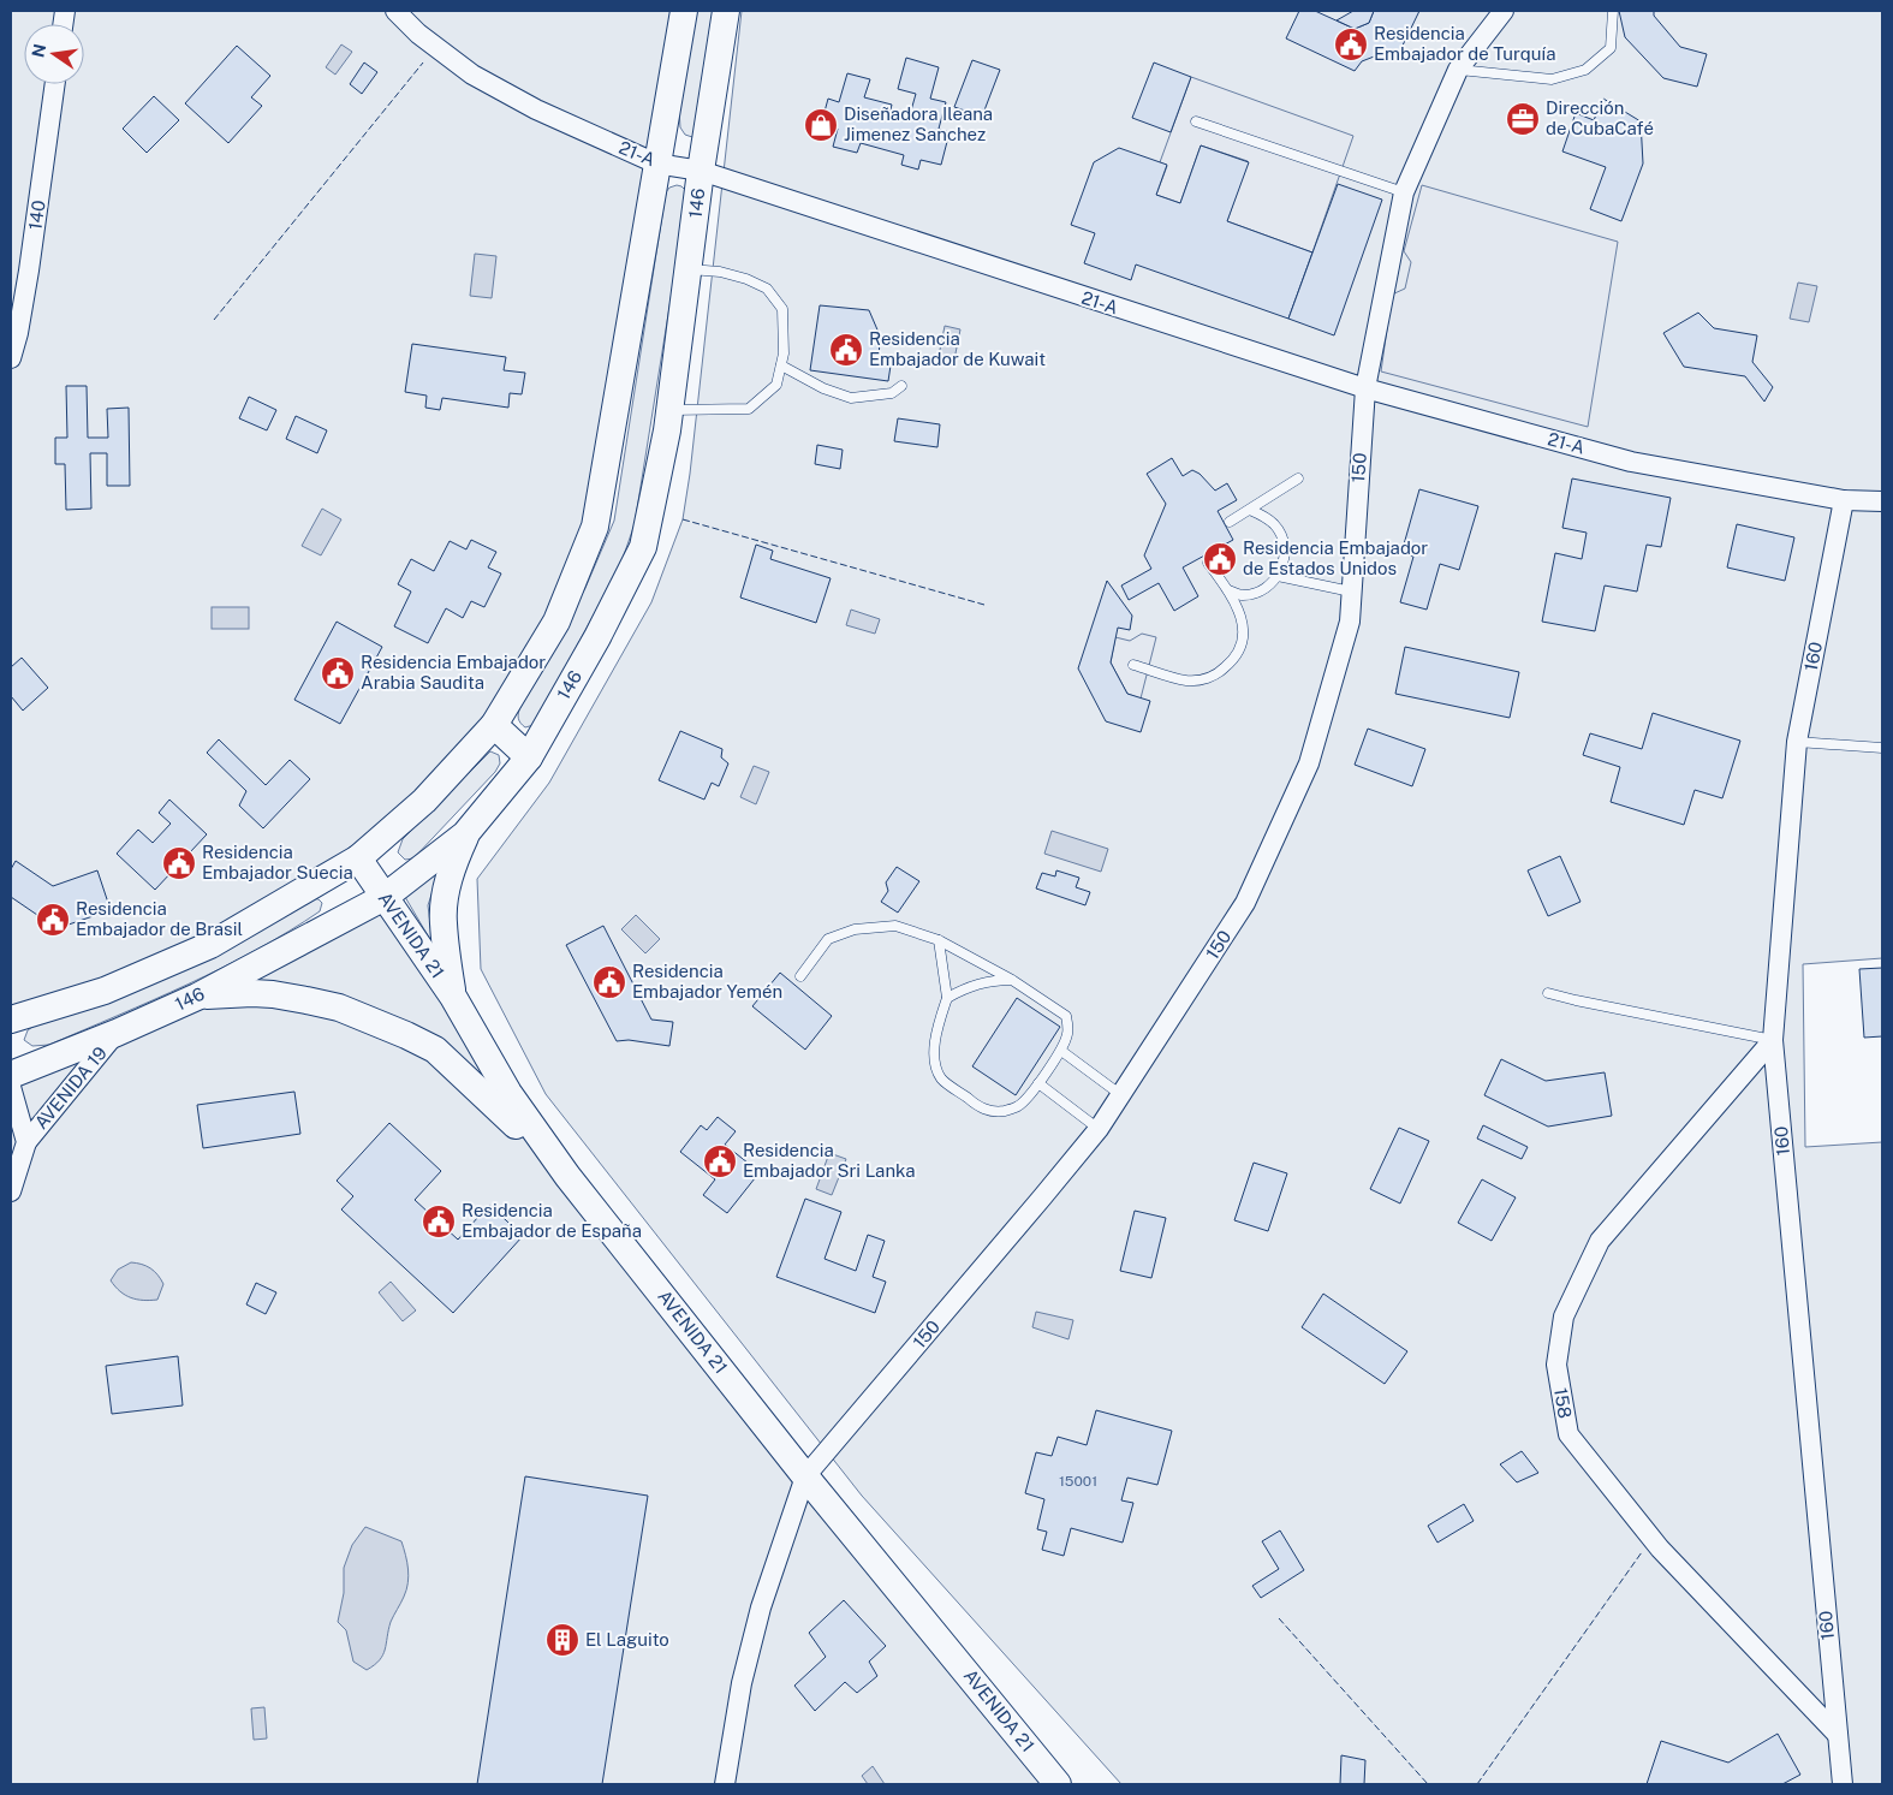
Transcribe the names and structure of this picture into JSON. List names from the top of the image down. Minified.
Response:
{"streets":{"main road":["146","AVENIDA 21"],"street":["21-A","140","150","160","AVENIDA 19","158"]},"crossings":[["21-A","146"],["21-A","150"],["21-A","160"],["146","AVENIDA 21"],["146","AVENIDA 19"],["150","AVENIDA 21"],["160","158"]],"places":{"public building":["Residencia Embajador de Turquía","Residencia Embajador de Kuwait","Residencia Embajador de Estados Unidos","Residencia Embajador Arabia Saudita","Residencia Embajador Suecia","Residencia Embajador de Brasil","Residencia Embajador Yemén","Residencia Embajador Sri Lanka","Residencia Embajador de España"],"office":["Dirección de CubaCafé"],"shop":["Diseñadora Ileana Jimenez Sanchez"],"building":["El Laguito"]},"house_numbers":["15001"],"north":"left"}
